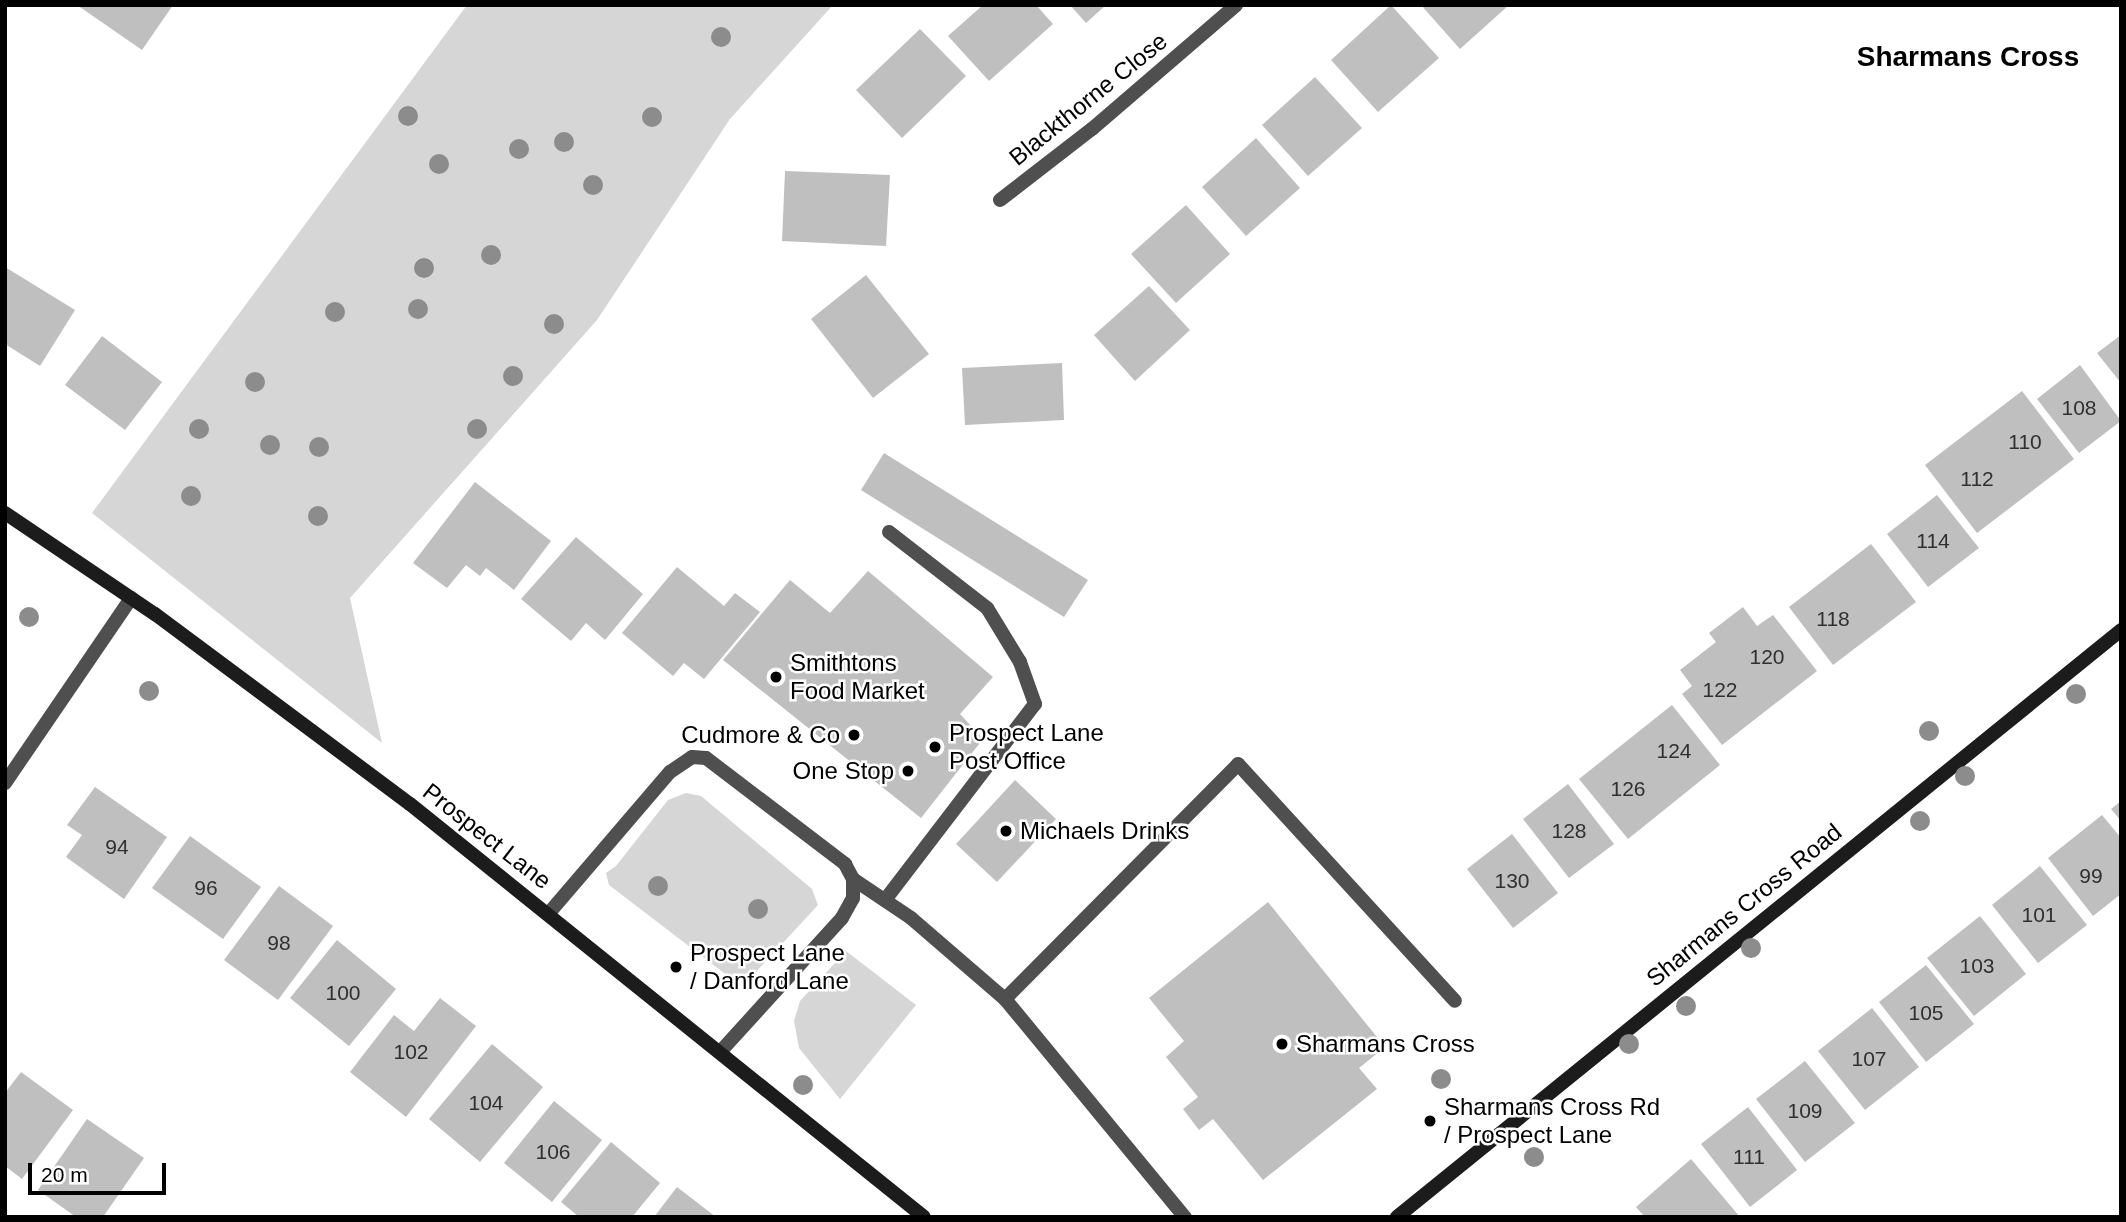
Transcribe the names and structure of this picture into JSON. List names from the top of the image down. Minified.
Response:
{"streets":{"street":["Blackthorne Close","Prospect Lane","Sharmans Cross Road"]},"districts":["Sharmans Cross"],"places":["Smithtons Food Market","Cudmore & Co","Prospect Lane Post Office","One Stop","Michaels Drinks","Prospect Lane / Danford Lane","Sharmans Cross","Sharmans Cross Rd / Prospect Lane"],"house_numbers":["108","110","112","114","118","120","122","124","126","128","94","99","130","96","101","98","103","100","105","102","107","104","109","106","111"],"scale_bar":"20 m"}
